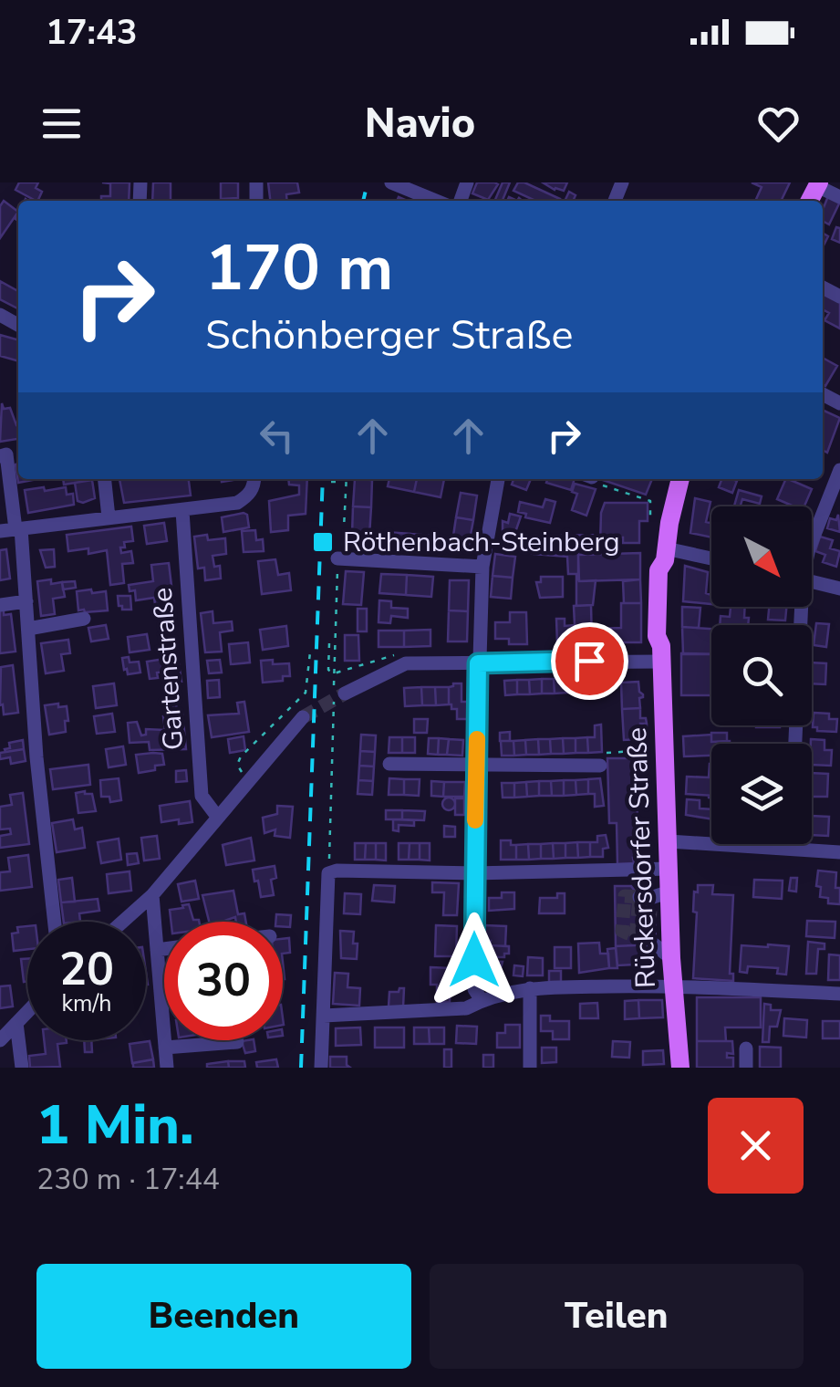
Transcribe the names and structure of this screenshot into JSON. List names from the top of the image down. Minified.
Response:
{"streets":{"main road":["Rückersdorfer Straße"],"street":["Gartenstraße"]},"places":{"transit":["Röthenbach-Steinberg"]},"north":"bottom right","page":{"status":"17:43","header":"Navio","turn":["170 m","Schönberger Straße"],"speed":"20 km/h","limit":"30","heading":["1 Min.","230 m · 17:44"],"buttons":["Beenden","Teilen"]}}
